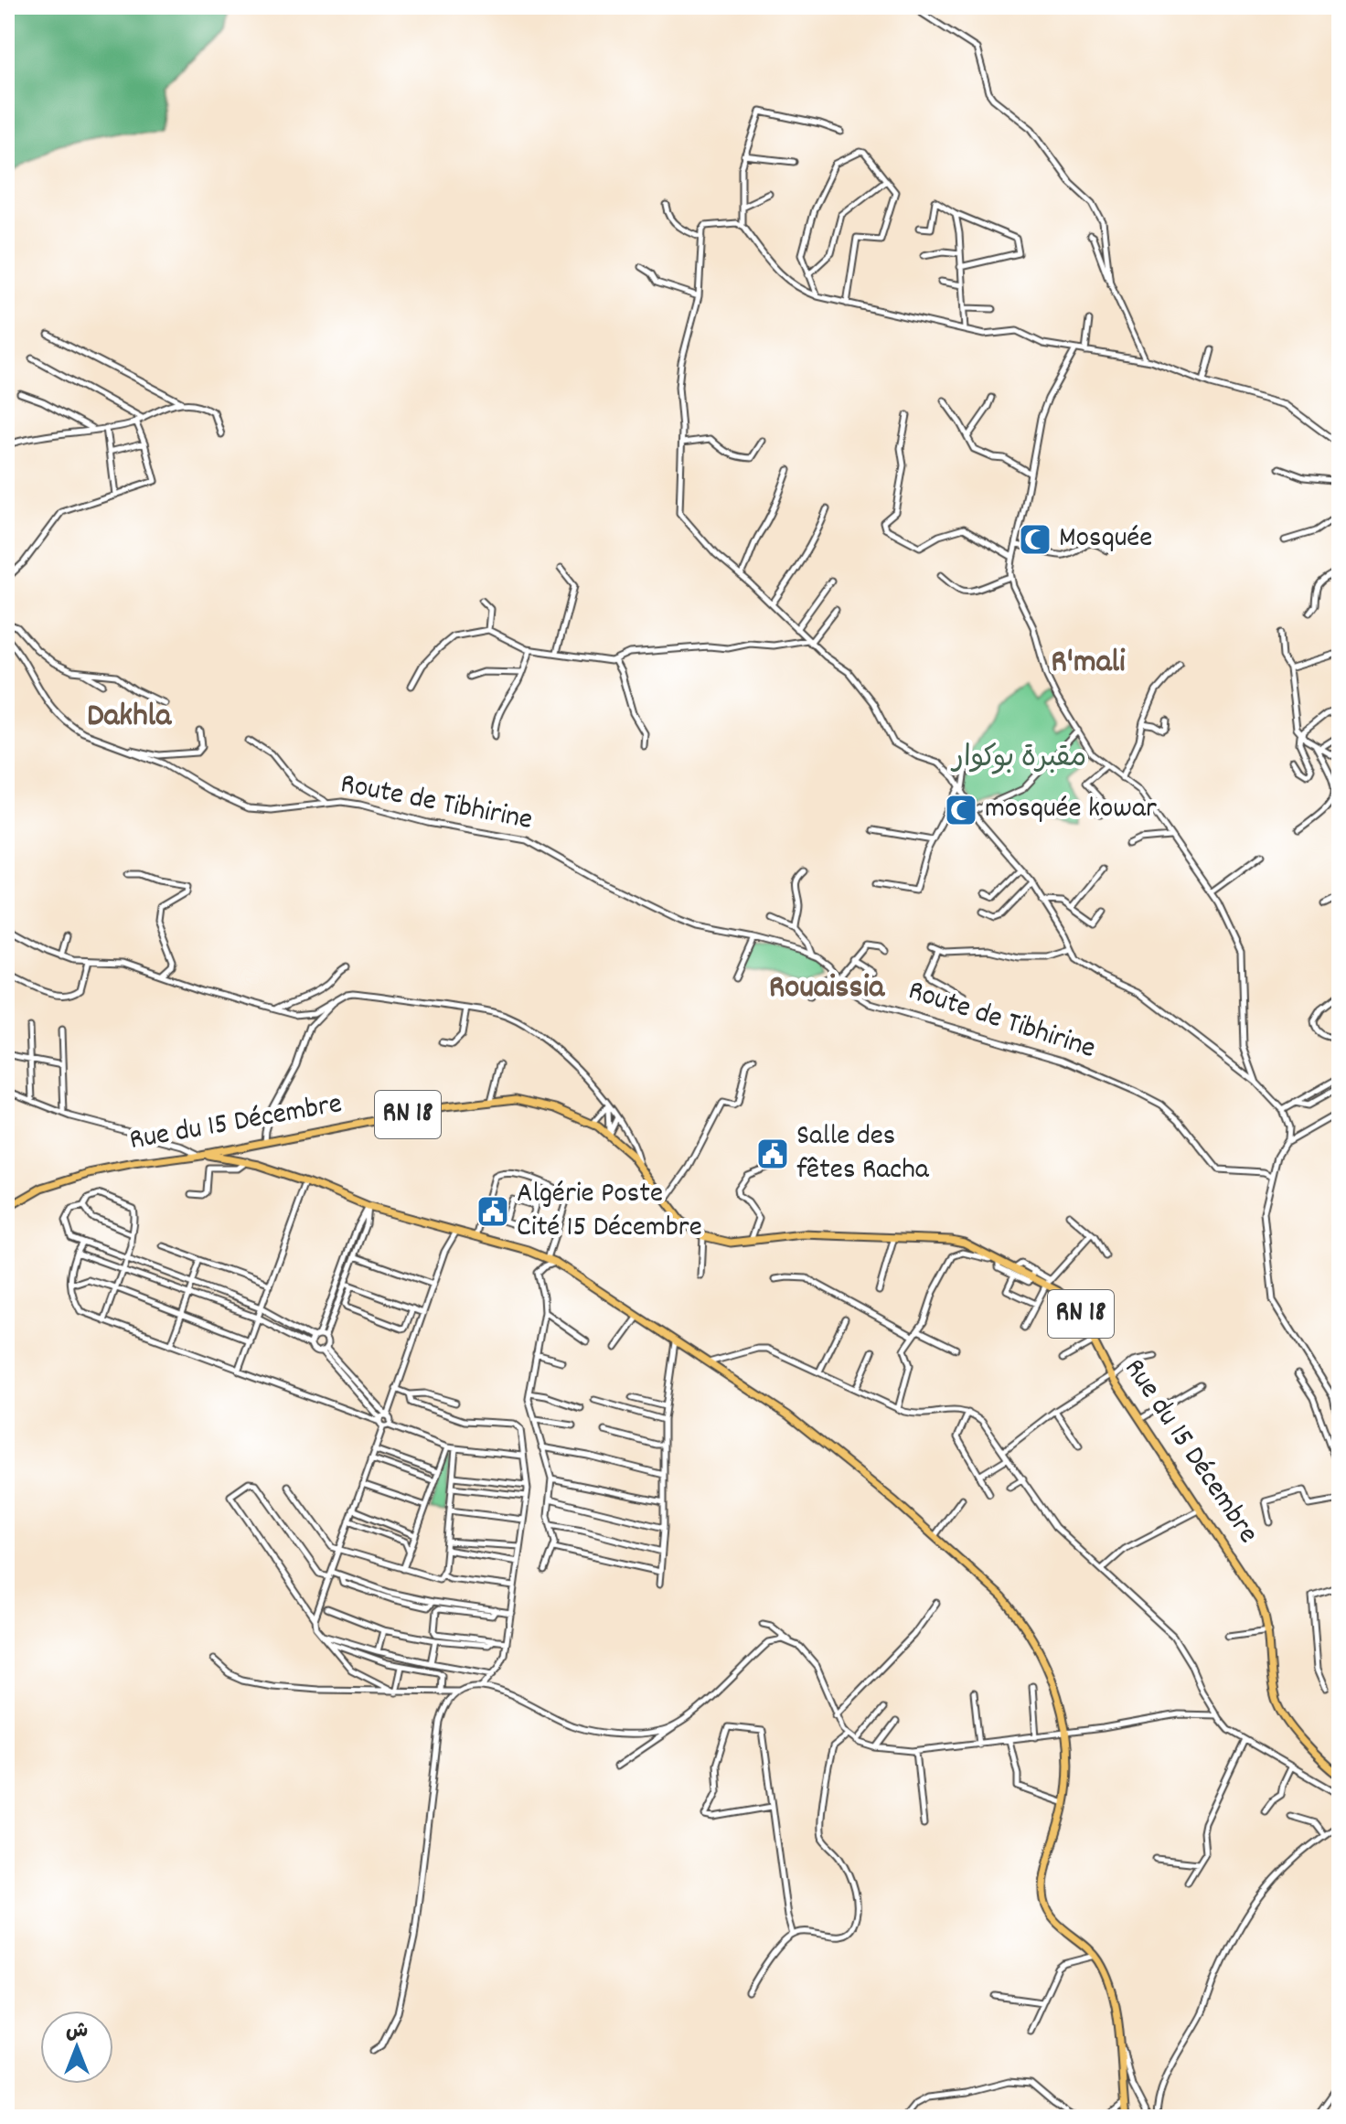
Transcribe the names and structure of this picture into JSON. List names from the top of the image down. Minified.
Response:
{"streets":{"main road":["RN 18","Rue du 15 Décembre"],"street":["Route de Tibhirine"]},"districts":["R'mali","Dakhla","Rouaissia"],"parks":["مقبرة بوكوار"],"places":{"mosque":["Mosquée","mosquée kowar"],"public building":["Salle des fêtes Racha","Algérie Poste Cité 15 Décembre"]},"north":"top"}
